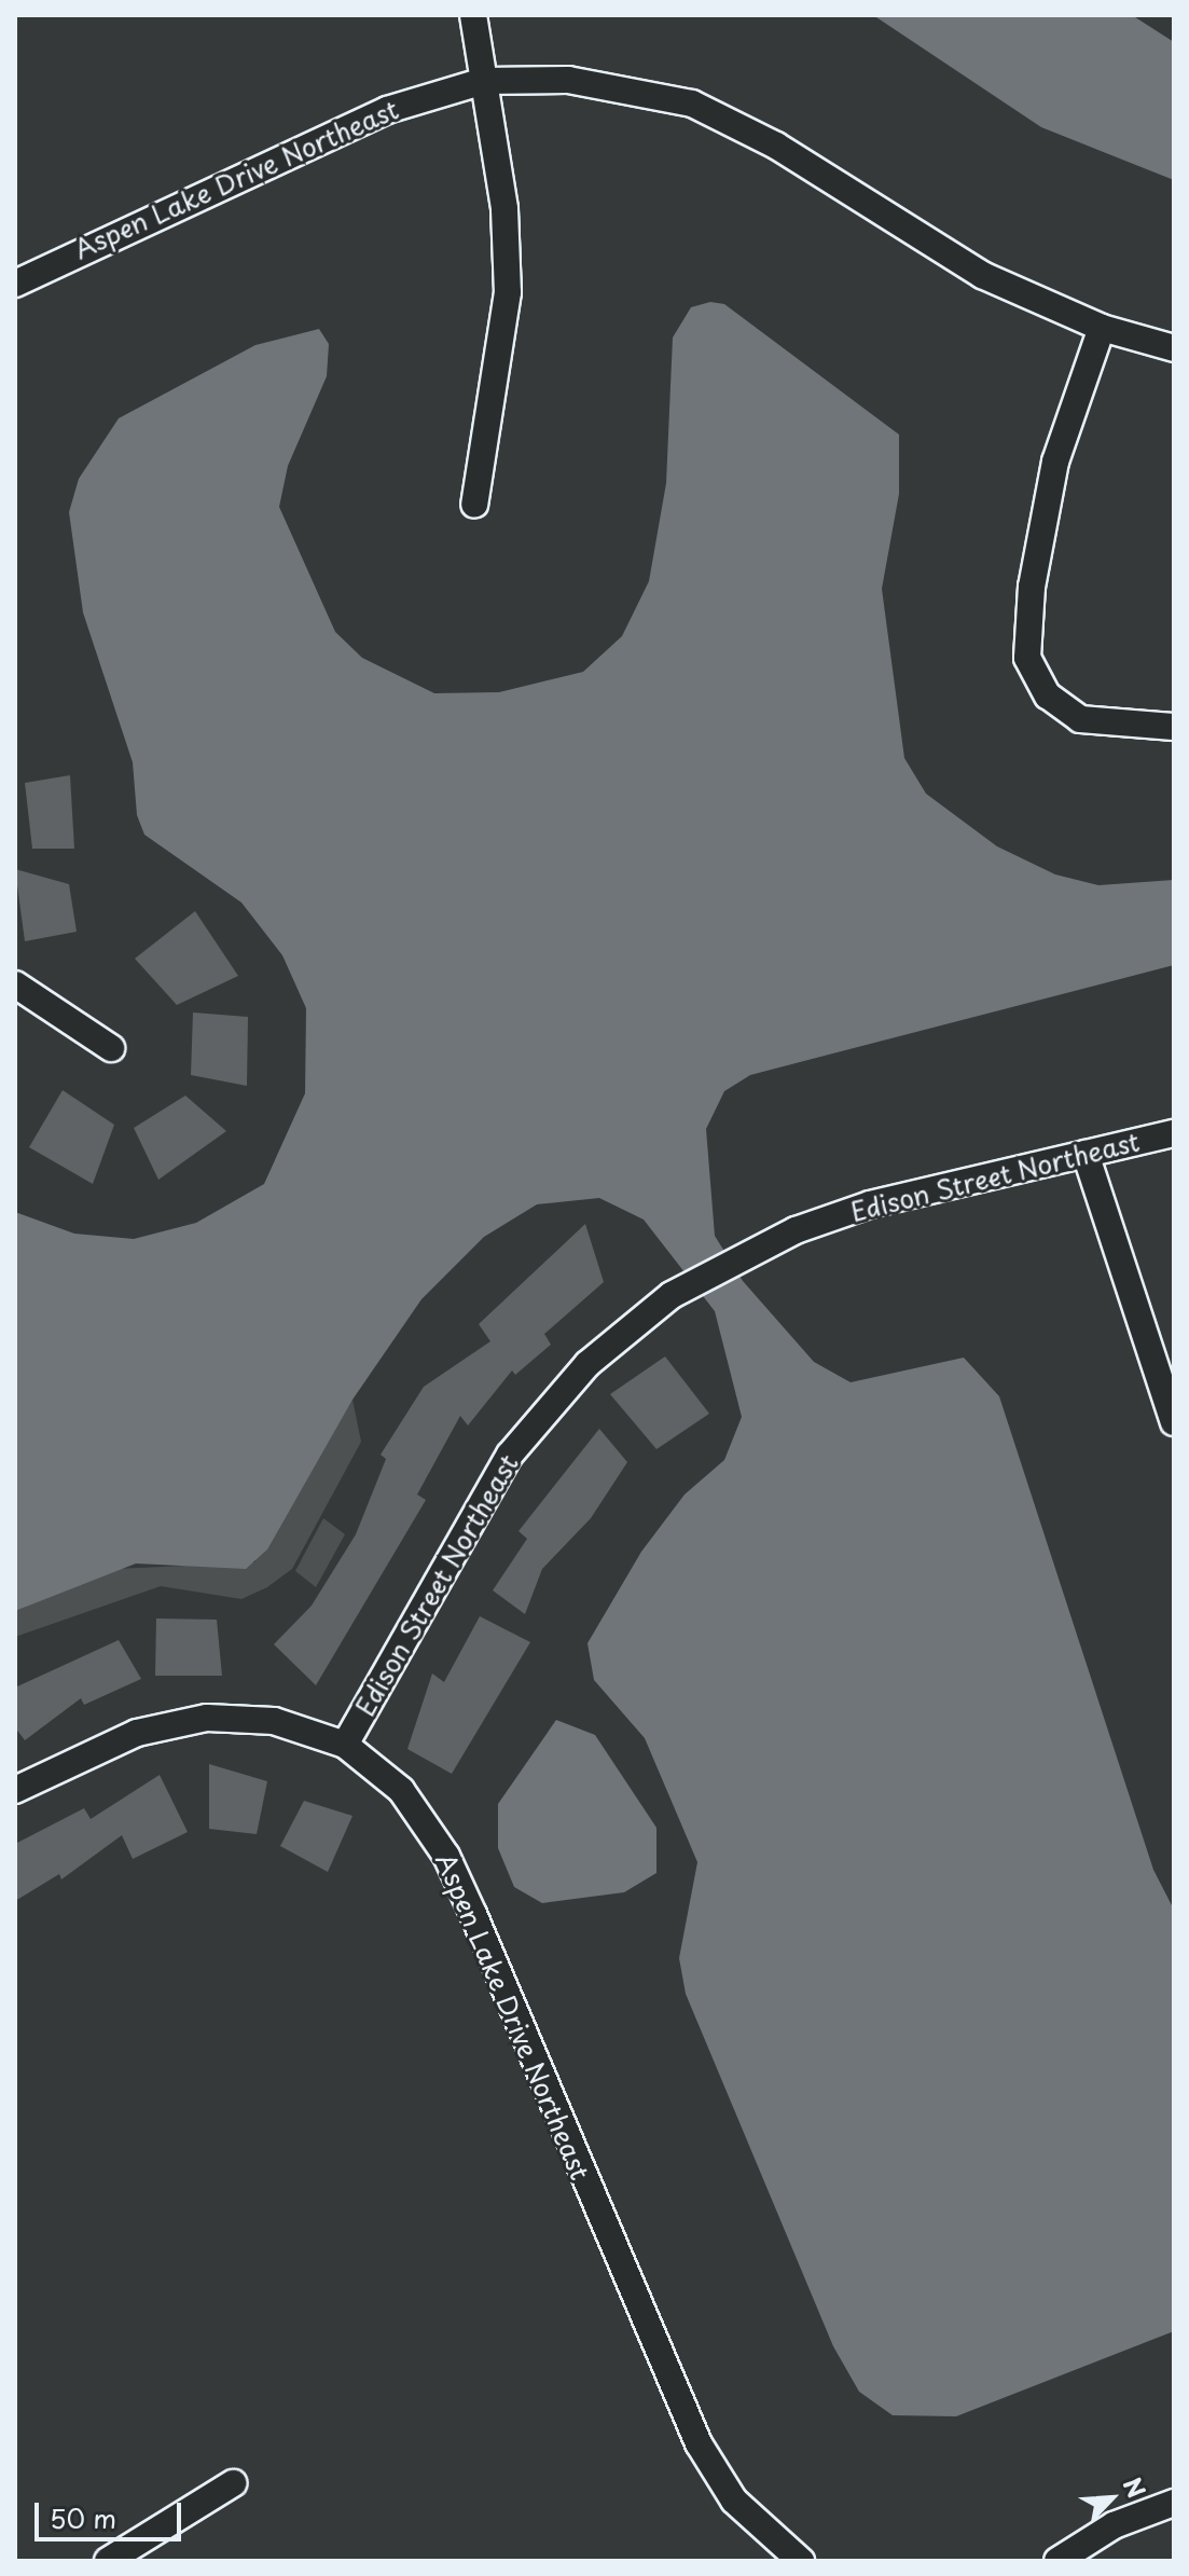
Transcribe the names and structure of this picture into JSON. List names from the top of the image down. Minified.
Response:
{"streets":{"street":["Aspen Lake Drive Northeast","Edison Street Northeast"]},"crossings":[["Aspen Lake Drive Northeast","Edison Street Northeast"]],"scale_bar":"50 m","north":"top right"}
